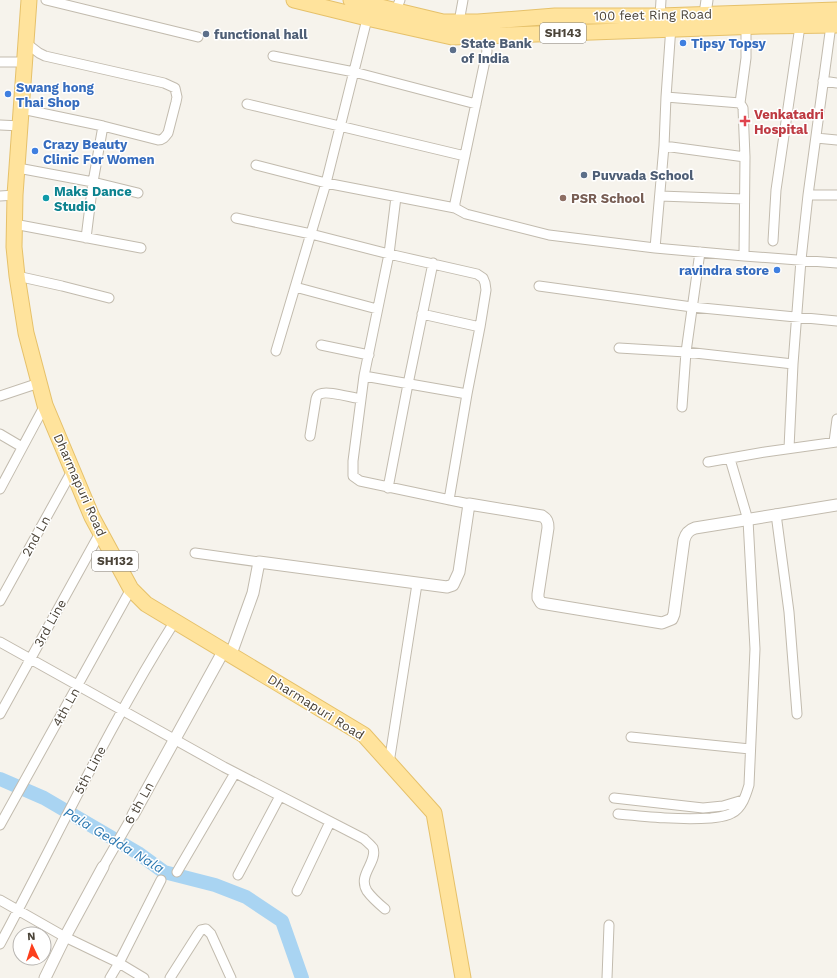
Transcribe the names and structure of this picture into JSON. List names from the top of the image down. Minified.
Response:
{"streets":{"main road":["100 feet Ring Road","SH143","Dharmapuri Road","SH132"],"street":["2nd Ln","3rd Line","4th Ln","5th Line","6 th Ln"]},"crossings":[["Dharmapuri Road","2nd Ln"],["Dharmapuri Road","3rd Line"],["Dharmapuri Road","4th Ln"],["Dharmapuri Road","5th Line"],["Dharmapuri Road","6 th Ln"]],"water":["Pala Gedda Nala"],"places":{"other":["functional hall","Tipsy Topsy","State Bank of India","Swang hong Thai Shop","Crazy Beauty Clinic For Women","Puvvada School","Maks Dance Studio","PSR School","ravindra store"],"health":["Venkatadri Hospital"]},"north":"top"}
